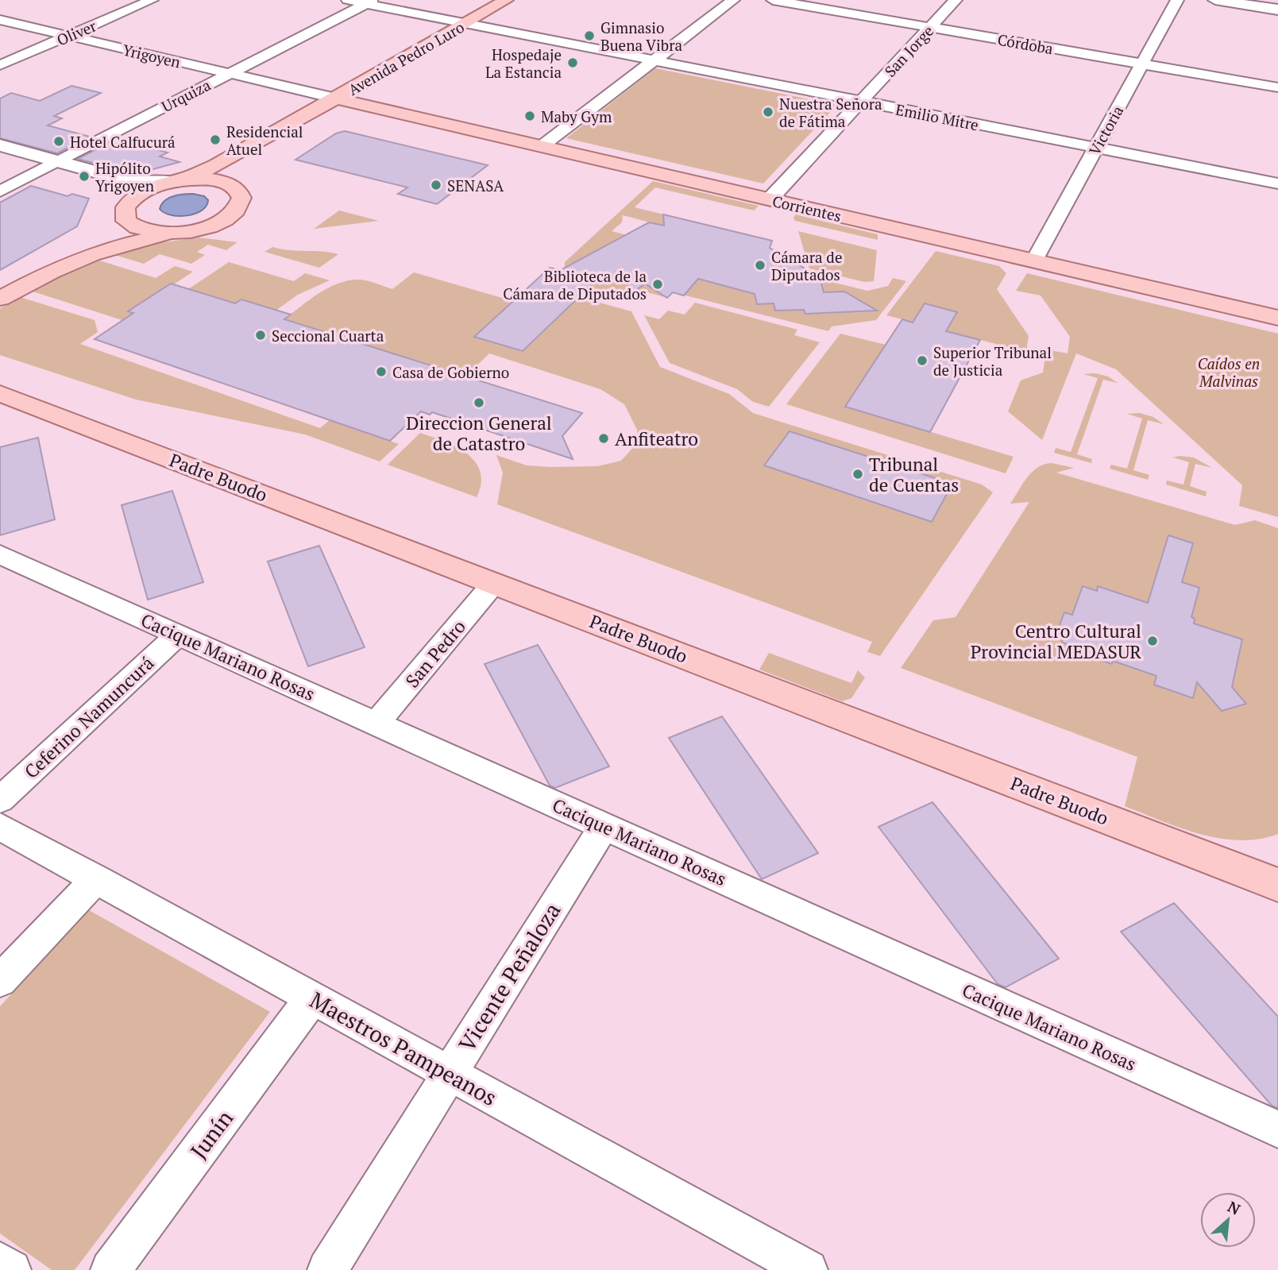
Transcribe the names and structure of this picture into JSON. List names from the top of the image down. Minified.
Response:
{"streets":{"main road":["Avenida Pedro Luro","Corrientes","Padre Buodo"],"street":["Oliver","Córdoba","San Jorge","Yrigoyen","Urquiza","Emilio Mitre","Victoria","San Pedro","Cacique Mariano Rosas","Ceferino Namuncurá","Vicente Peñaloza","Maestros Pampeanos","Junín"]},"crossings":[["Oliver","Yrigoyen"],["Córdoba","San Jorge"],["Córdoba","Victoria"],["San Jorge","Emilio Mitre"],["San Jorge","Corrientes"],["Yrigoyen","Avenida Pedro Luro"],["Yrigoyen","Urquiza"],["Yrigoyen","Corrientes"],["Avenida Pedro Luro","Emilio Mitre"],["Avenida Pedro Luro","Corrientes"],["Urquiza","Emilio Mitre"],["Emilio Mitre","Victoria"],["Victoria","Corrientes"],["Padre Buodo","San Pedro"],["San Pedro","Cacique Mariano Rosas"],["Cacique Mariano Rosas","Ceferino Namuncurá"],["Cacique Mariano Rosas","Vicente Peñaloza"],["Vicente Peñaloza","Maestros Pampeanos"],["Maestros Pampeanos","Junín"]],"parks":["Caídos en Malvinas"],"places":["Gimnasio Buena Vibra","Hospedaje La Estancia","Nuestra Señora de Fátima","Maby Gym","Residencial Atuel","Hotel Calfucurá","Hipólito Yrigoyen","SENASA","Cámara de Diputados","Biblioteca de la Cámara de Diputados","Seccional Cuarta","Superior Tribunal de Justicia","Casa de Gobierno","Direccion General de Catastro","Anfiteatro","Tribunal de Cuentas","Centro Cultural Provincial MEDASUR"],"north":"top right"}
